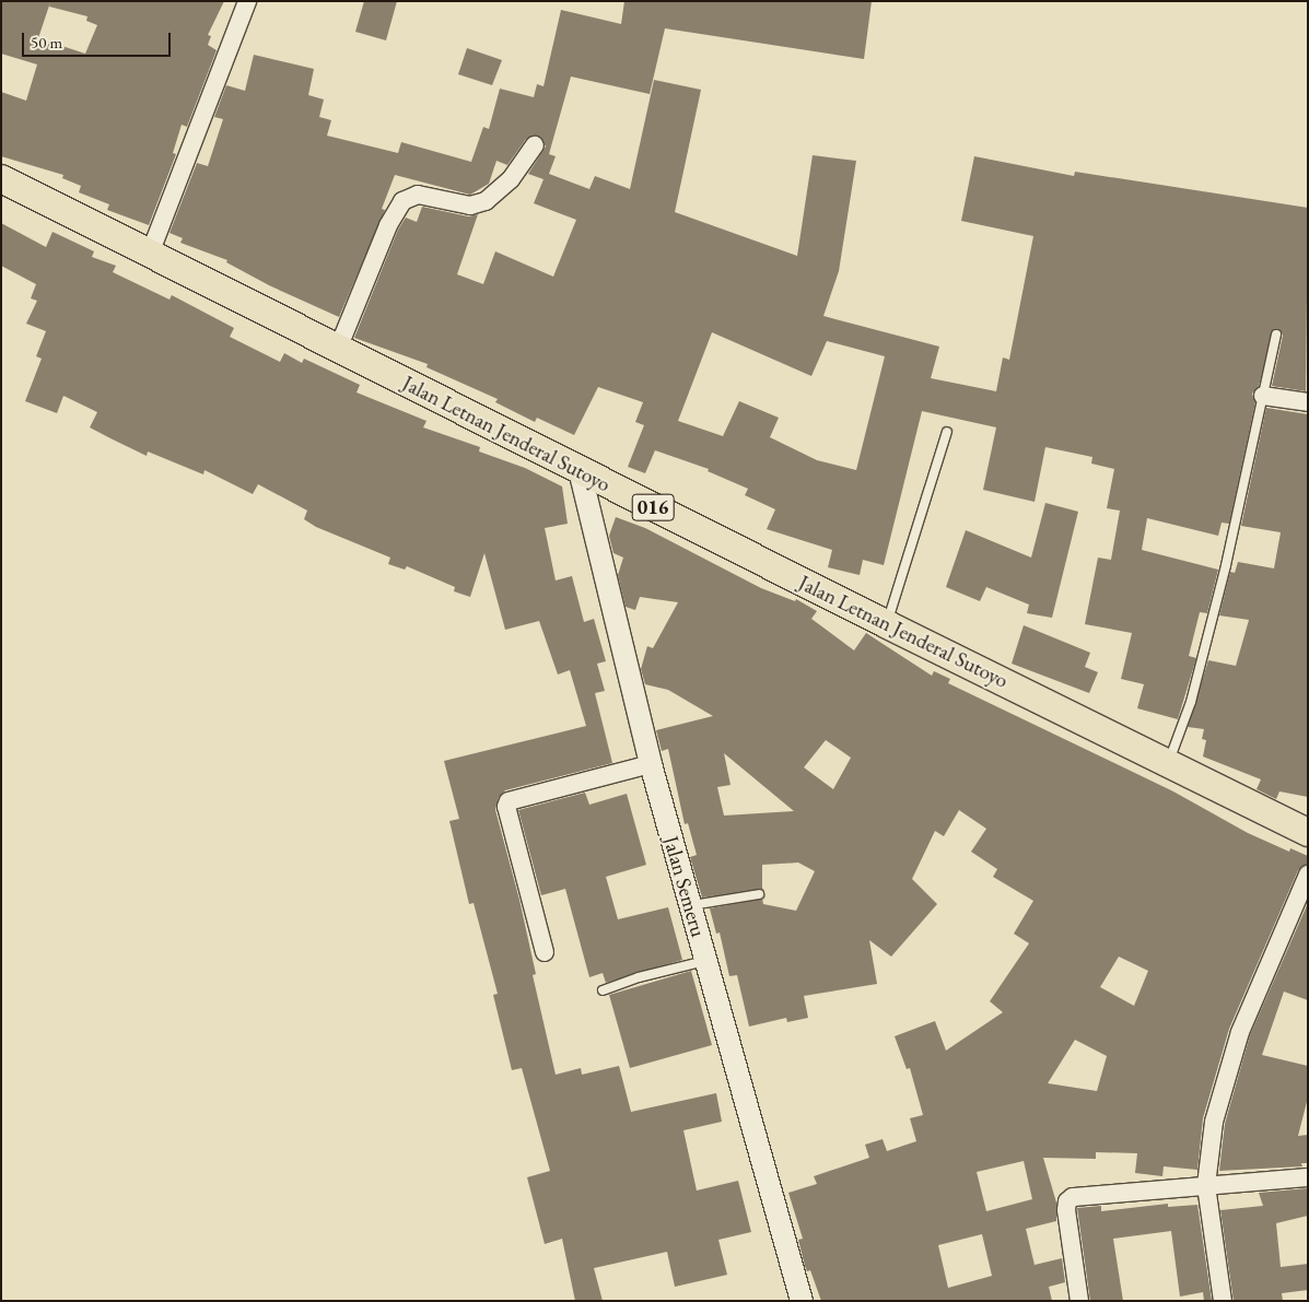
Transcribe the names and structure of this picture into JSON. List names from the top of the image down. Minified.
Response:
{"streets":{"main road":["Jalan Letnan Jenderal Sutoyo","016"],"street":["Jalan Semeru"]},"crossings":[["Jalan Letnan Jenderal Sutoyo","Jalan Semeru"]],"scale_bar":"50 m"}
